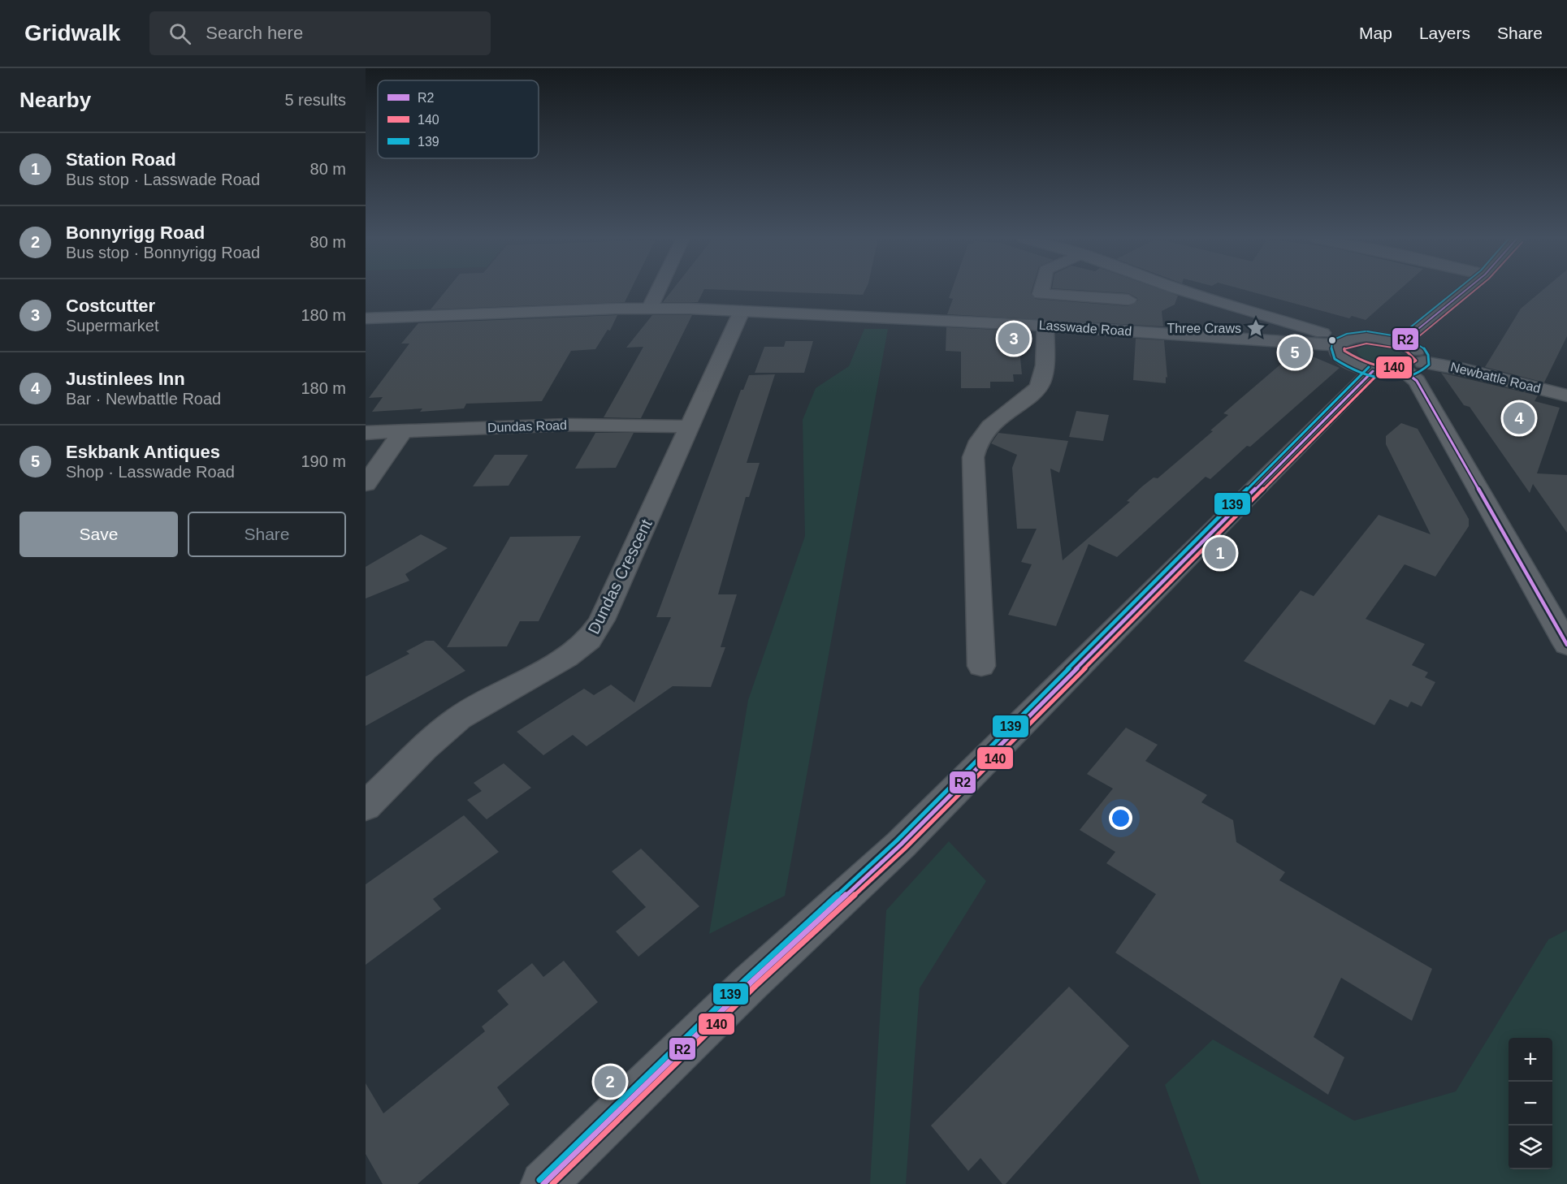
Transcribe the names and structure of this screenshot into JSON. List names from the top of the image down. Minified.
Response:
{"streets":{"main road":["Lasswade Road","Newbattle Road"],"street":["Dundas Road","Dundas Crescent"]},"crossings":[["Lasswade Road","Dundas Crescent"],["Dundas Road","Dundas Crescent"]],"places":{"place":["Three Craws"]},"lines":["transit line R2","transit line 140","transit line 139"],"legend":["R2","140","139"],"page":{"header":"Gridwalk","search":"Search here","nav":["Map","Layers","Share"],"heading":["Nearby","5 results"],"list":[{"mark":"1","name":"Station Road","note":"Bus stop · Lasswade Road","value":"80 m"},{"mark":"2","name":"Bonnyrigg Road","note":"Bus stop · Bonnyrigg Road","value":"80 m"},{"mark":"3","name":"Costcutter","note":"Supermarket","value":"180 m"},{"mark":"4","name":"Justinlees Inn","note":"Bar · Newbattle Road","value":"180 m"},{"mark":"5","name":"Eskbank Antiques","note":"Shop · Lasswade Road","value":"190 m"}],"pins":["3","5","4","1","2"],"buttons":["Save","Share"],"map_buttons":["+","−"]}}
